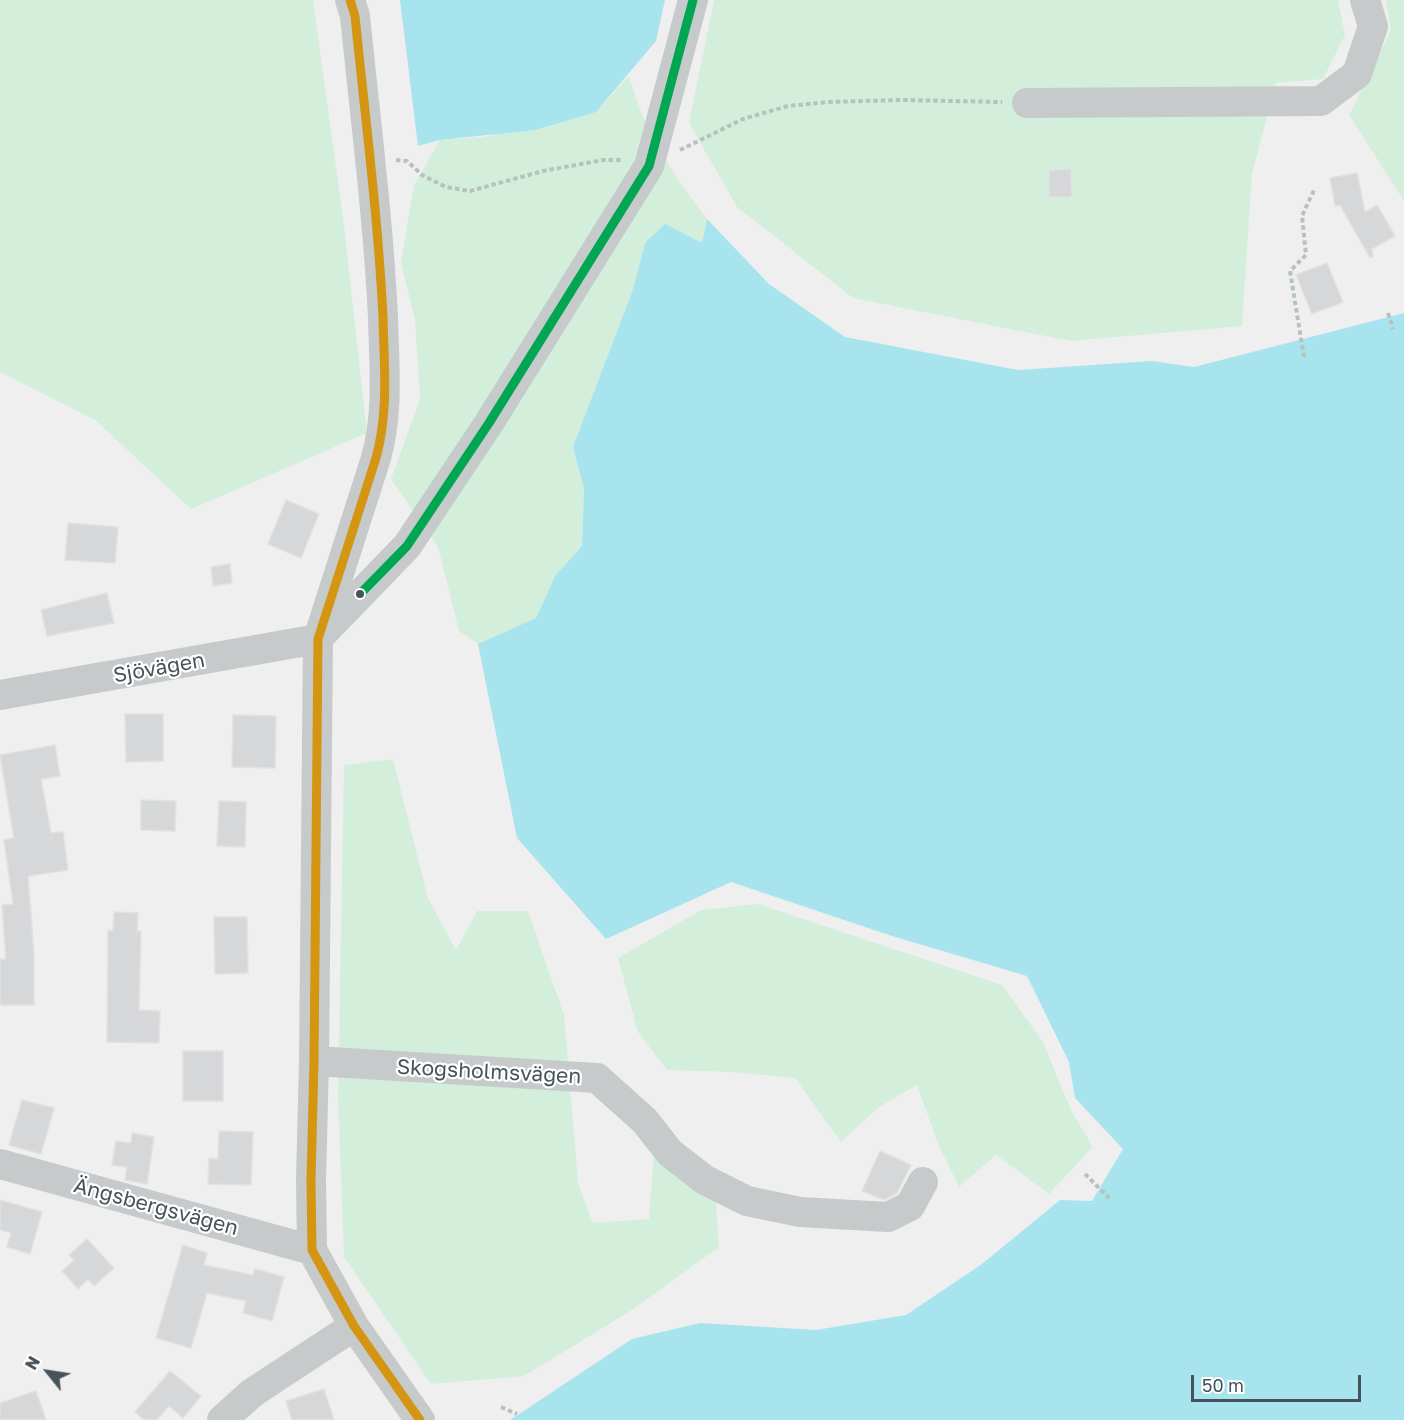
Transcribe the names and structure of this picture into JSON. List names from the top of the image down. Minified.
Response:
{"streets":{"street":["Sjövägen","Skogsholmsvägen","Ängsbergsvägen"]},"scale_bar":"50 m","north":"top left"}
